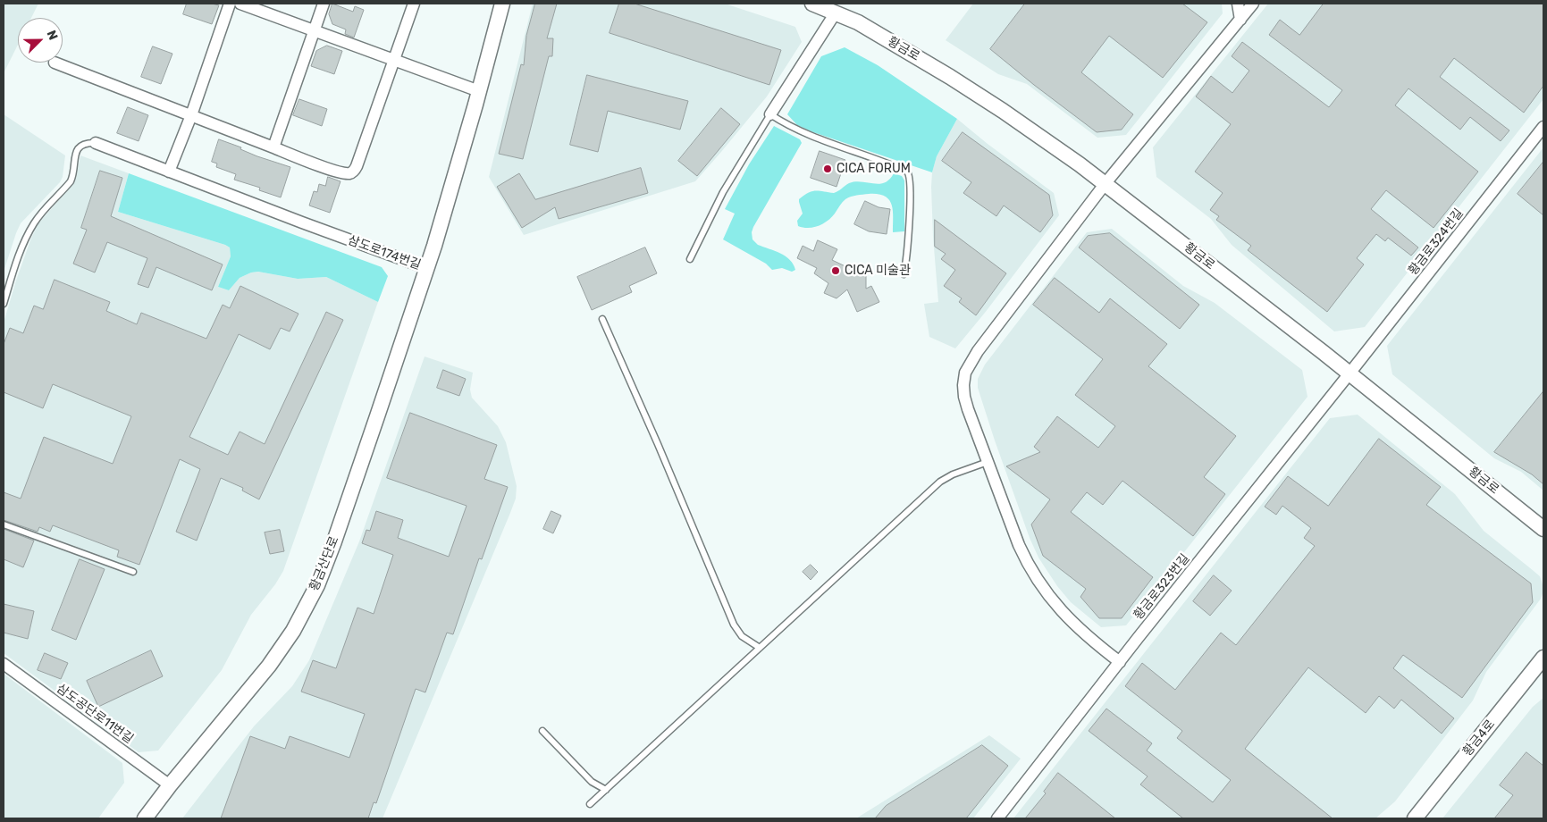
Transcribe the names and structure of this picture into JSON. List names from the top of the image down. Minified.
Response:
{"streets":{"street":["황금로","황금로324번길","삼도로174번길","황금산단로","황금로323번길","삼도공단로11번길","황금4로"]},"crossings":[["황금로","황금로324번길"],["황금로","황금로323번길"],["황금로324번길","황금로323번길"],["삼도로174번길","황금산단로"],["황금산단로","삼도공단로11번길"]],"places":["CICA FORUM","CICA 미술관"],"north":"top right"}
